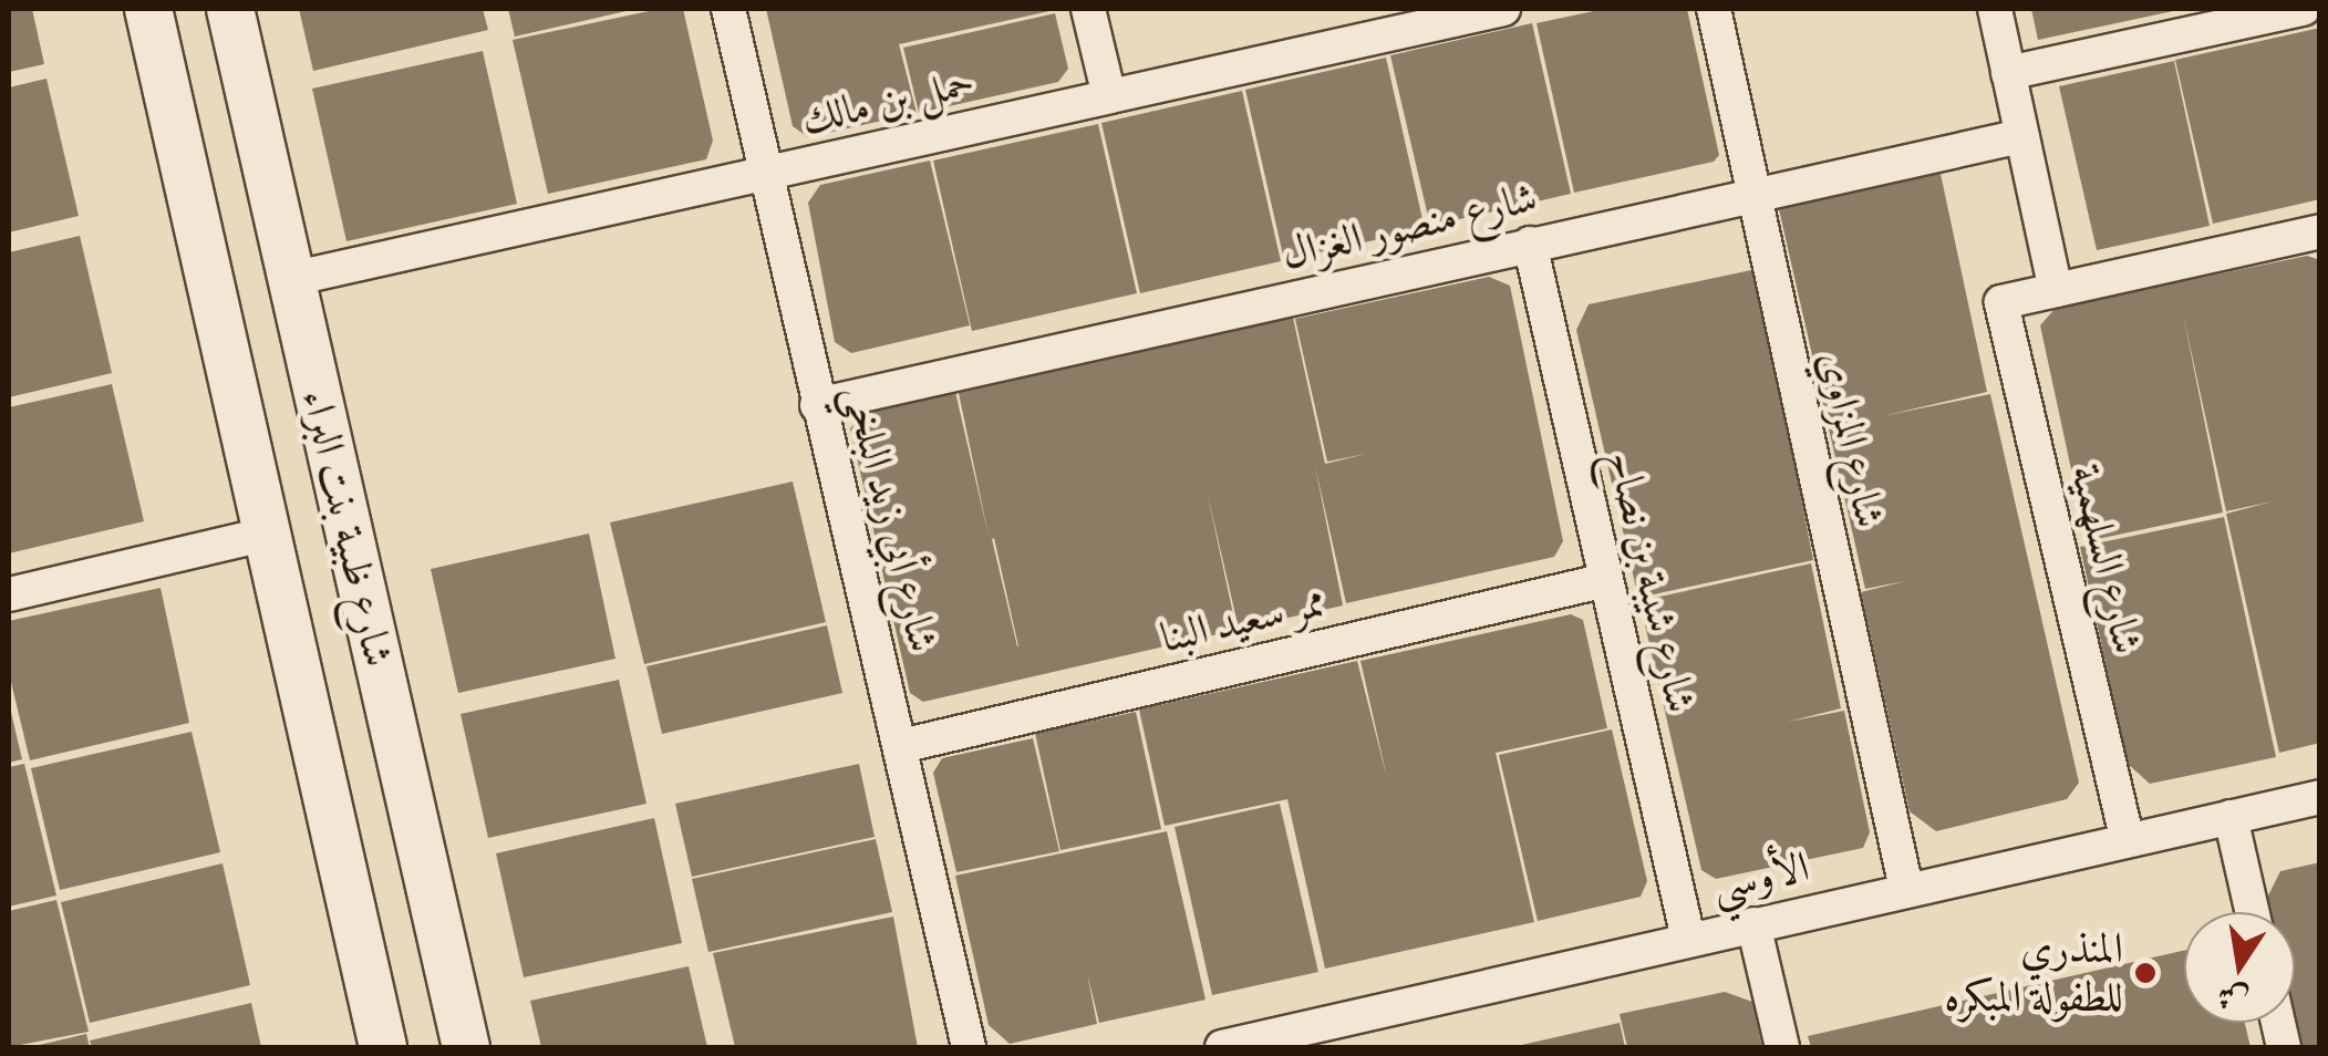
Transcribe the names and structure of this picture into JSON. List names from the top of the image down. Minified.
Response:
{"streets":{"street":["حمل بن مالك","شارع منصور الغزال","شارع المزاوي","شارع أبي زيد البلخي","شارع ظبية بنت البراء","شارع السلهمية","شارع شيبة بن نصاح","ممر سعيد البنا","الأوسي"]},"crossings":[["حمل بن مالك","شارع أبي زيد البلخي"],["حمل بن مالك","شارع ظبية بنت البراء"],["شارع منصور الغزال","شارع المزاوي"],["شارع منصور الغزال","شارع أبي زيد البلخي"],["شارع منصور الغزال","شارع شيبة بن نصاح"],["شارع المزاوي","الأوسي"],["شارع أبي زيد البلخي","ممر سعيد البنا"],["شارع السلهمية","الأوسي"],["شارع شيبة بن نصاح","ممر سعيد البنا"],["شارع شيبة بن نصاح","الأوسي"]],"places":["المنذري للطفولة المبكره"],"north":"bottom"}
